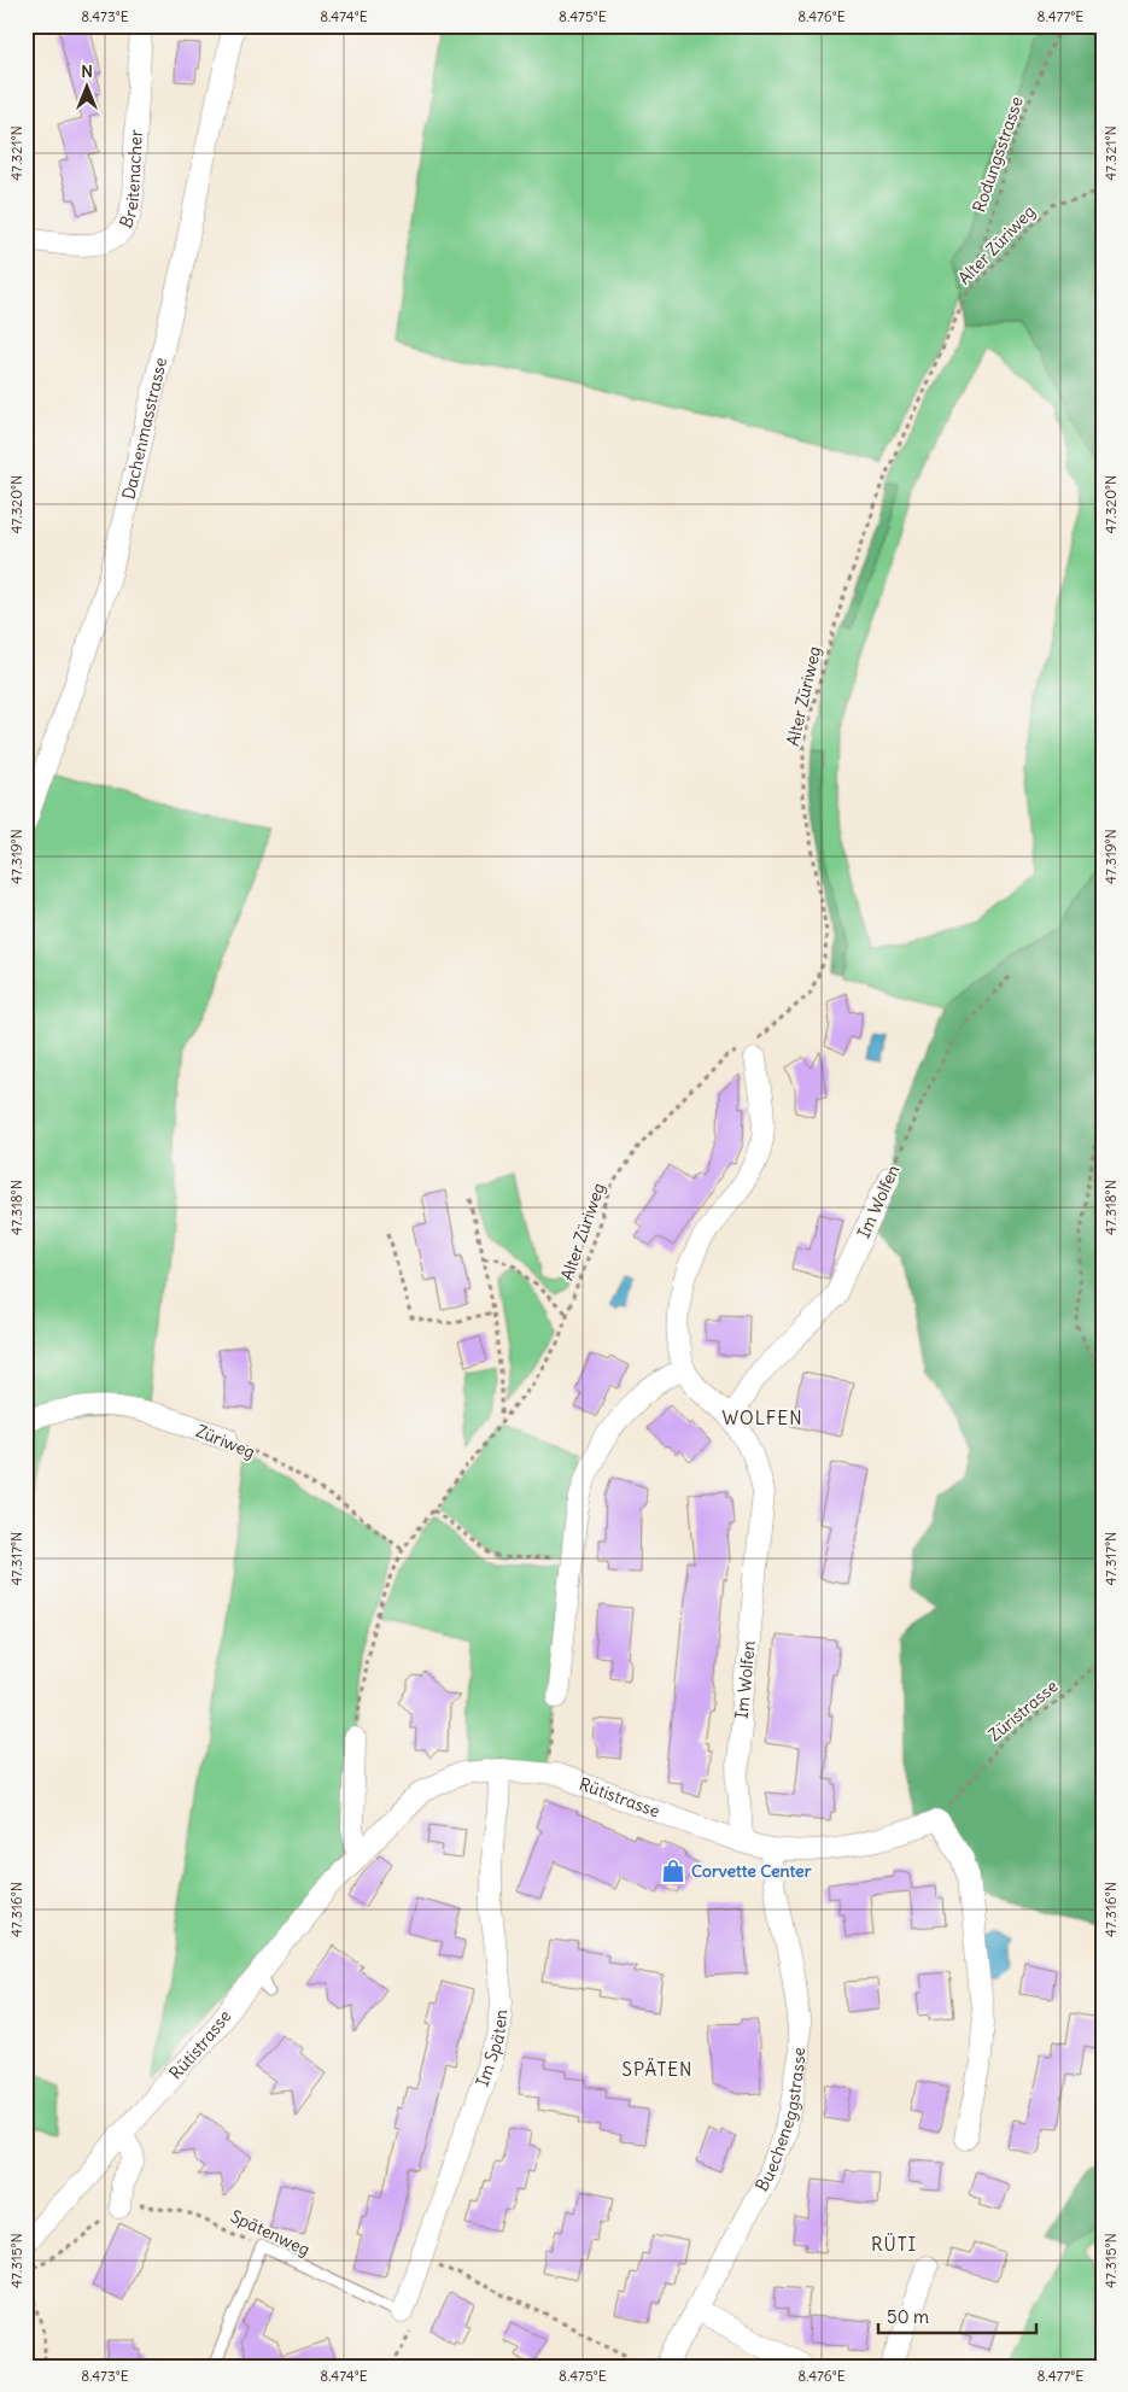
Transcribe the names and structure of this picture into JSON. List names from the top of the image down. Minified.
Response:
{"streets":{"street":["Breitenacher","Dachenmasstrasse","Im Wolfen","Züriweg","Rütistrasse","Im Späten","Buecheneggstrasse"],"lane":["Spätenweg"],"path":["Rodungsstrasse","Alter Züriweg","Züristrasse"]},"crossings":[["Rodungsstrasse","Alter Züriweg"],["Im Wolfen","Rütistrasse"],["Züristrasse","Rütistrasse"],["Rütistrasse","Im Späten"],["Rütistrasse","Buecheneggstrasse"],["Im Späten","Spätenweg"]],"districts":["WOLFEN","SPÄTEN","RÜTI"],"places":{"shop":["Corvette Center"]},"scale_bar":"50 m","north":"top","coordinates":["8.473°E","8.474°E","8.475°E","8.476°E","8.477°E","47.321°N","47.320°N","47.319°N","47.318°N","47.317°N","47.316°N","47.315°N"]}
